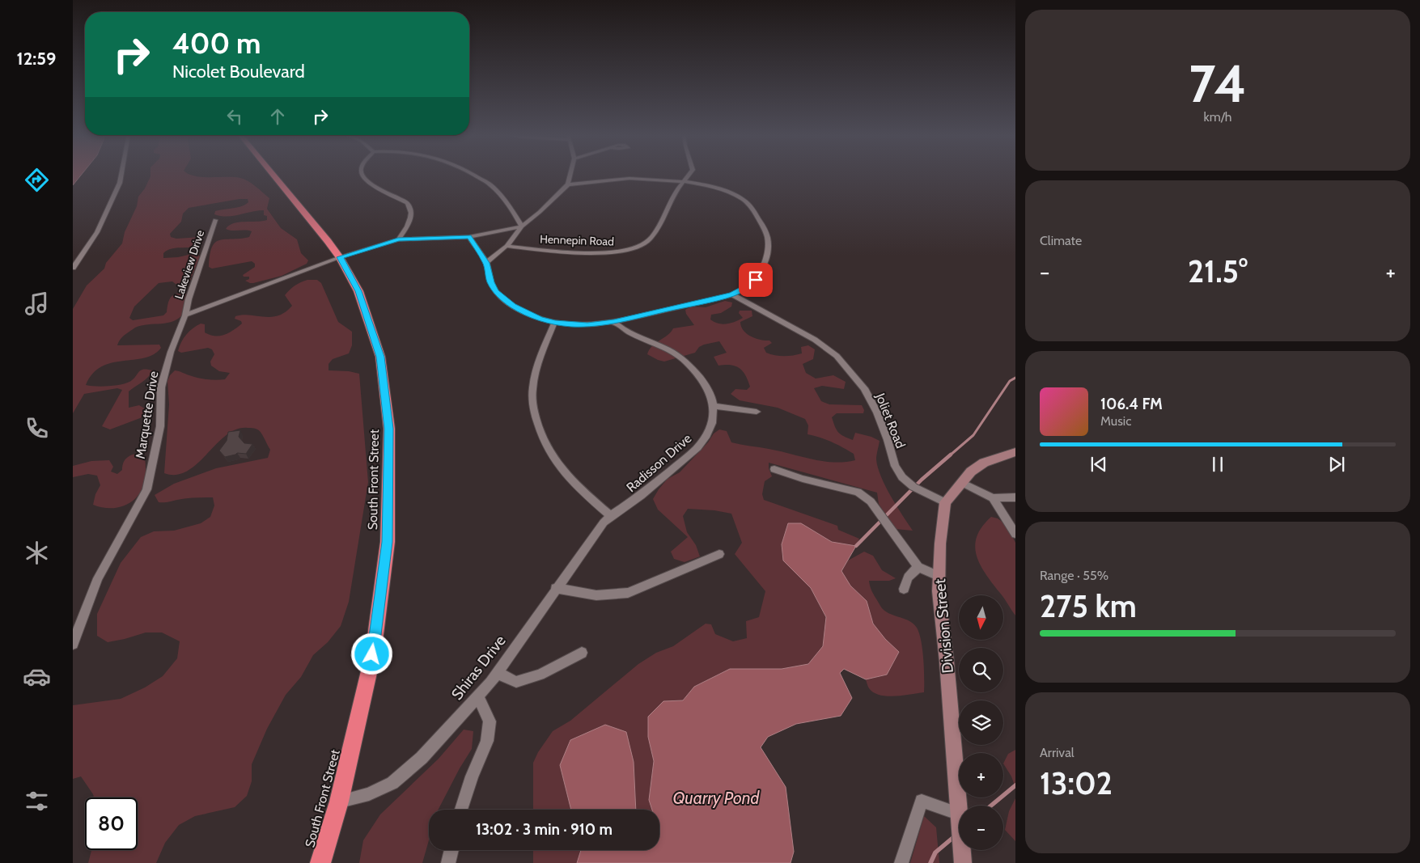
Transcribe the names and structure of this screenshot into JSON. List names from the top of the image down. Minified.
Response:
{"streets":{"highway":["South Front Street"],"street":["Hennepin Road","Lakeview Drive","Marquette Drive","Joliet Road","Radisson Drive","Division Street","Shiras Drive"]},"crossings":[["Lakeview Drive","Marquette Drive"],["Joliet Road","Division Street"],["Radisson Drive","Shiras Drive"],["South Front Street","Shiras Drive"]],"water":["Quarry Pond"],"north":"bottom","page":{"tabs":"12:59","tile":[["74","km/h"],"Climate",["Range · 55%","275 km"],["Arrival","13:02"]],"turn":["400 m","Nicolet Boulevard"],"heat":["−","21.5°","+"],"song":["106.4 FM","Music"],"map_buttons":["+","−"],"limit":"80","trip":"13:02 · 3 min · 910 m"}}
